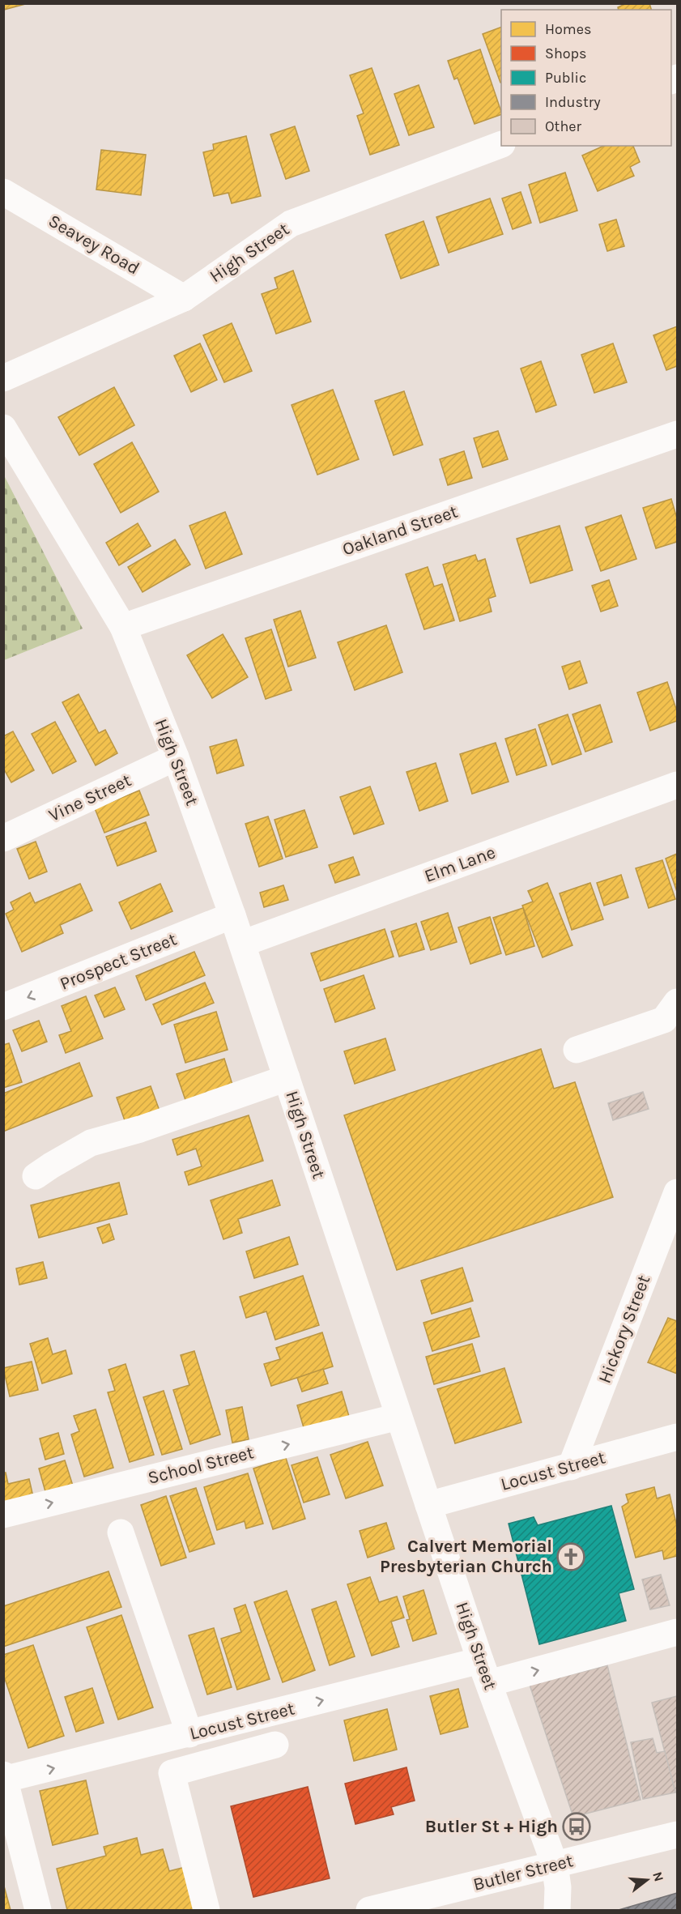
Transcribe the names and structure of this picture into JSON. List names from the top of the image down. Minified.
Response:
{"streets":{"street":["Seavey Road","High Street","Oakland Street","Vine Street","Elm Lane","Prospect Street","Hickory Street","School Street","Locust Street","Butler Street"]},"crossings":[["Seavey Road","High Street"],["High Street","Oakland Street"],["High Street","Vine Street"],["High Street","Elm Lane"],["High Street","Prospect Street"],["High Street","School Street"],["High Street","Locust Street"],["High Street","Butler Street"],["Hickory Street","Locust Street"]],"one_way":["School Street"],"places":{"church":["Calvert Memorial Presbyterian Church"],"bus stop":["Butler St + High"]},"legend":["Homes","Shops","Public","Industry","Other"],"north":"right"}
